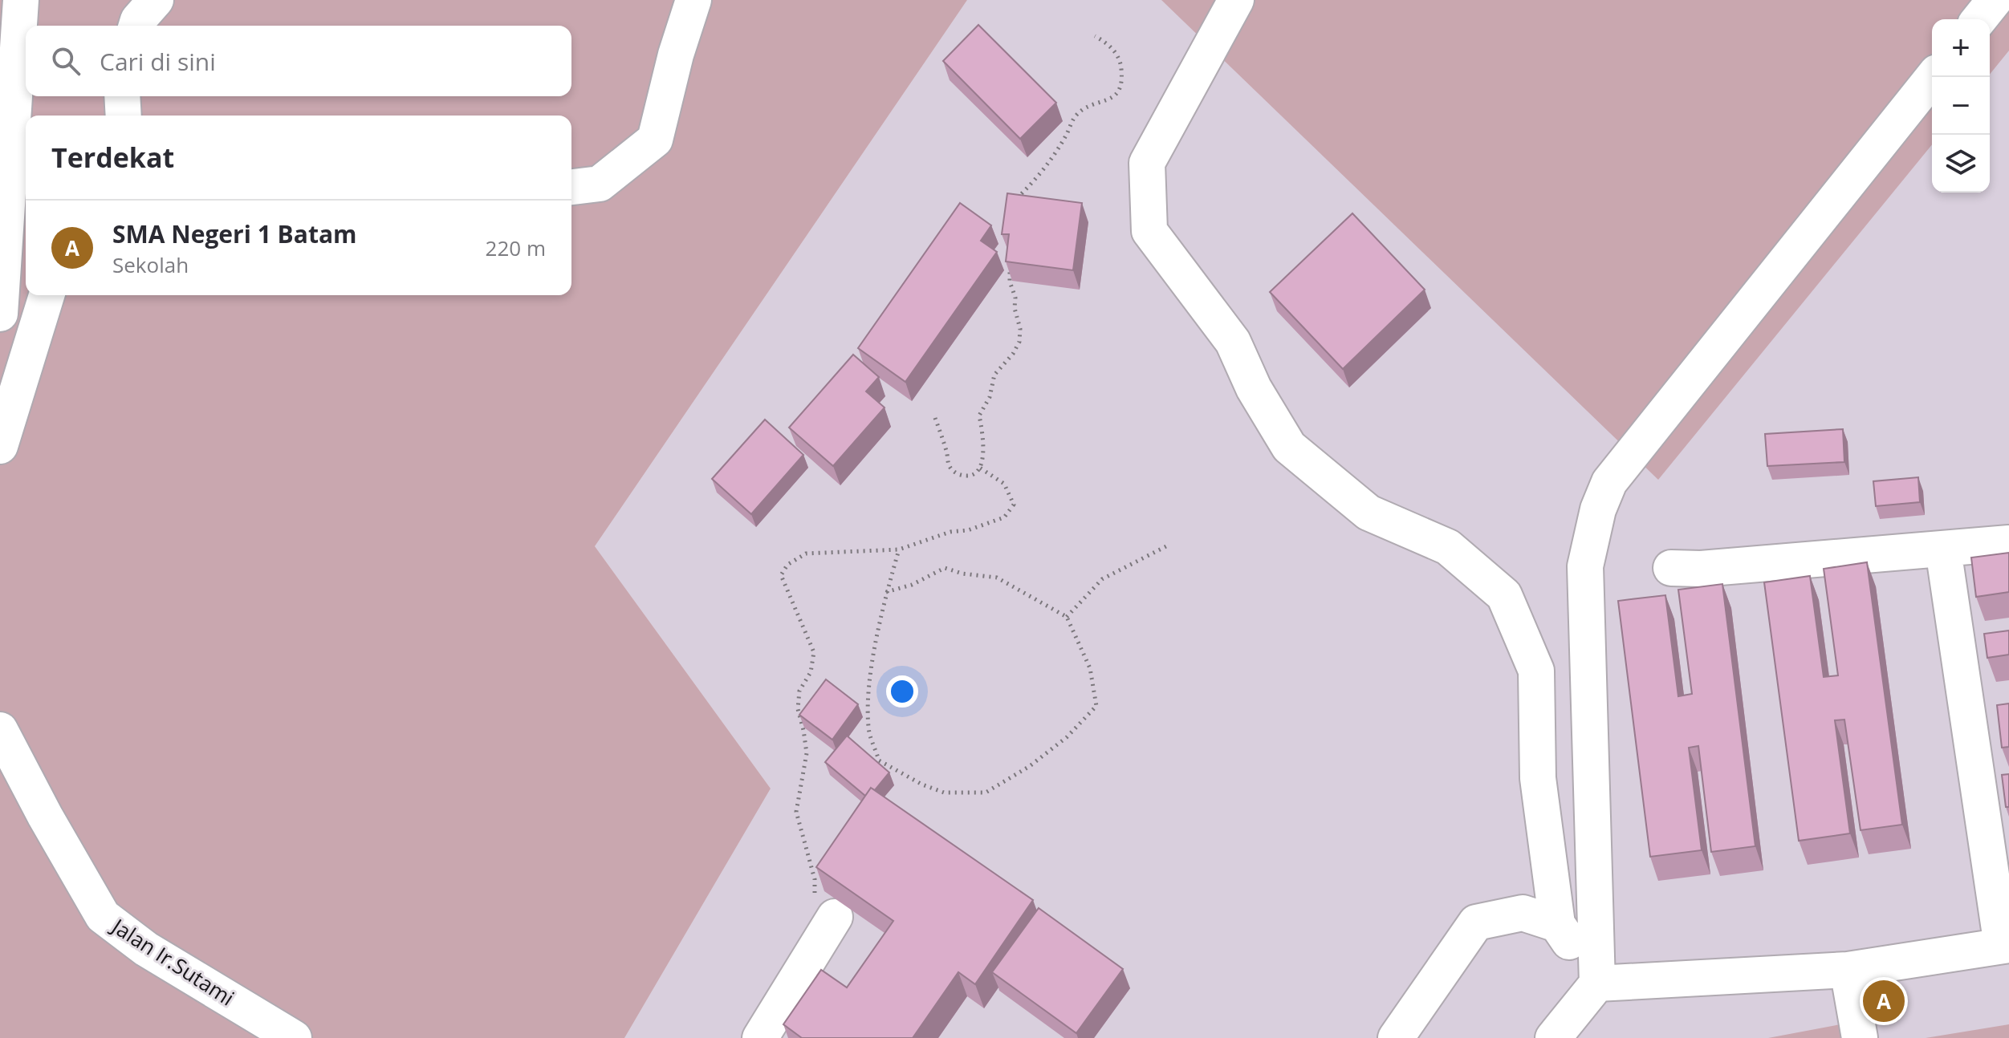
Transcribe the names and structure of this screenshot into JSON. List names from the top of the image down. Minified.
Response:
{"streets":{"street":["Jalan Ir.Sutami"]},"page":{"map_buttons":["+","−"],"search":"Cari di sini","heading":"Terdekat","list":[{"mark":"A","name":"SMA Negeri 1 Batam","note":"Sekolah","value":"220 m"}],"pins":"A"}}
